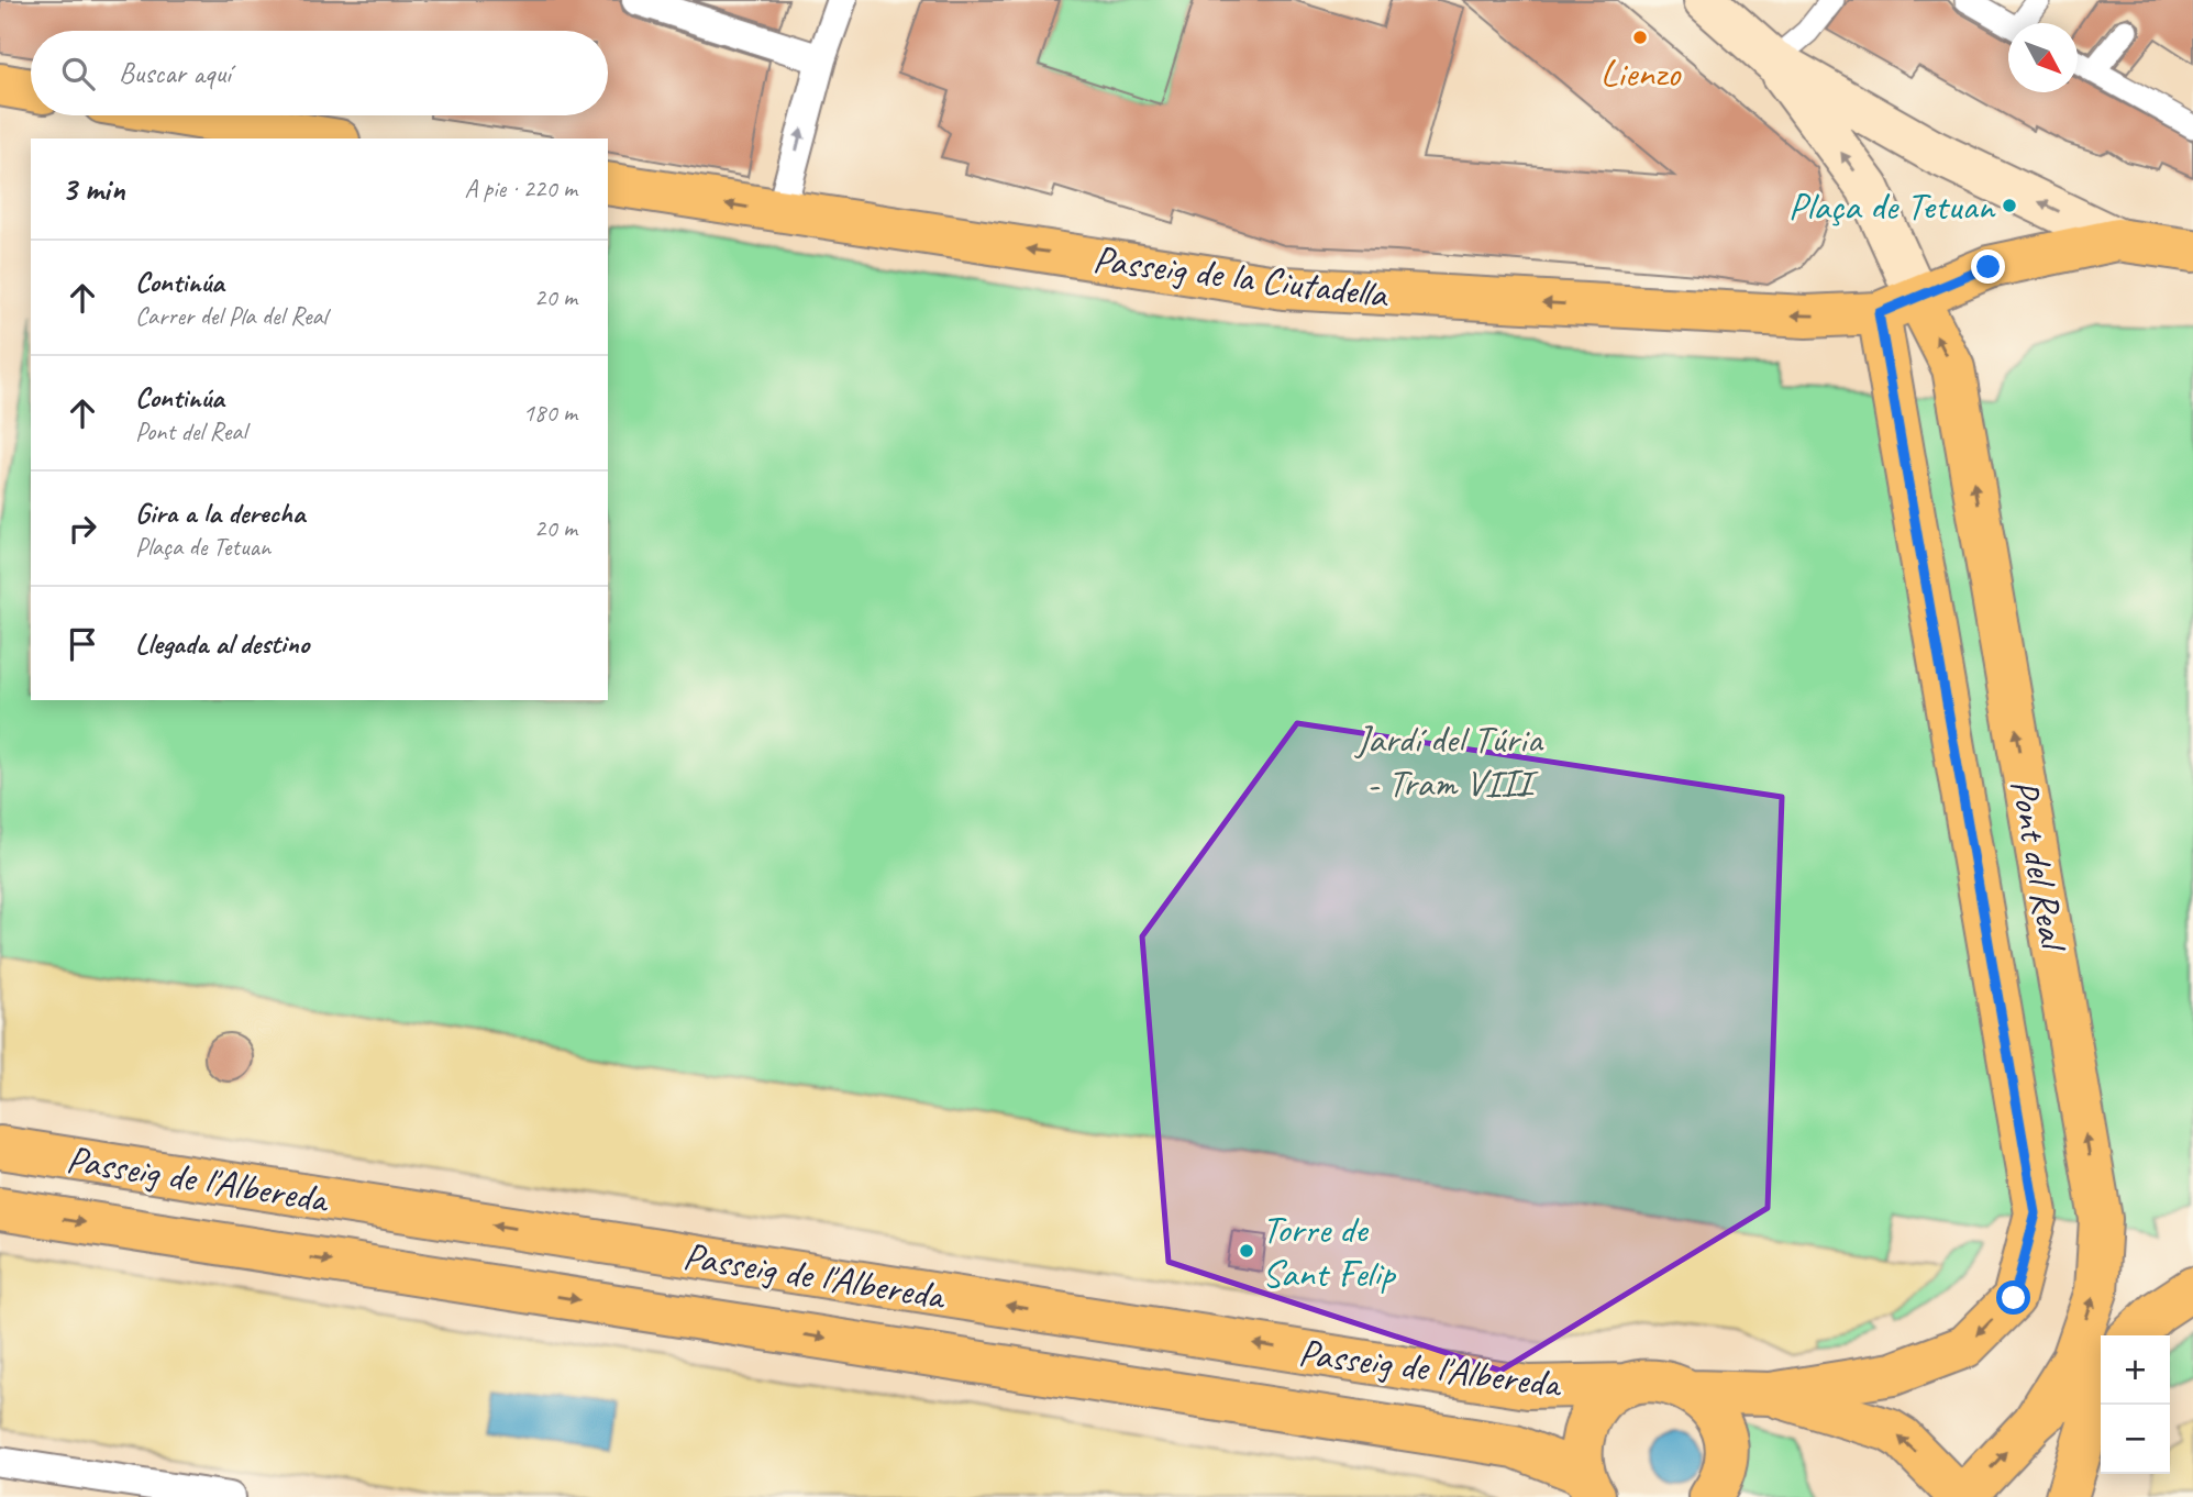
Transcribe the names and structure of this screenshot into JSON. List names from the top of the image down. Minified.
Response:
{"streets":{"main road":["Passeig de la Ciutadella","Pont del Real","Passeig de l'Albereda"]},"crossings":[["Passeig de la Ciutadella","Pont del Real"]],"one_way":["Passeig de la Ciutadella"],"parks":["Jardí del Túria - Tram VIII"],"places":["Lienzo","Plaça de Tetuan","Torre de Sant Felip"],"north":"bottom right","page":{"search":"Buscar aquí","heading":["3 min","A pie · 220 m"],"list":[["Continúa","Carrer del Pla del Real","20 m"],["Continúa","Pont del Real","180 m"],["Gira a la derecha","Plaça de Tetuan","20 m"],"Llegada al destino"],"map_buttons":["+","−"]}}
